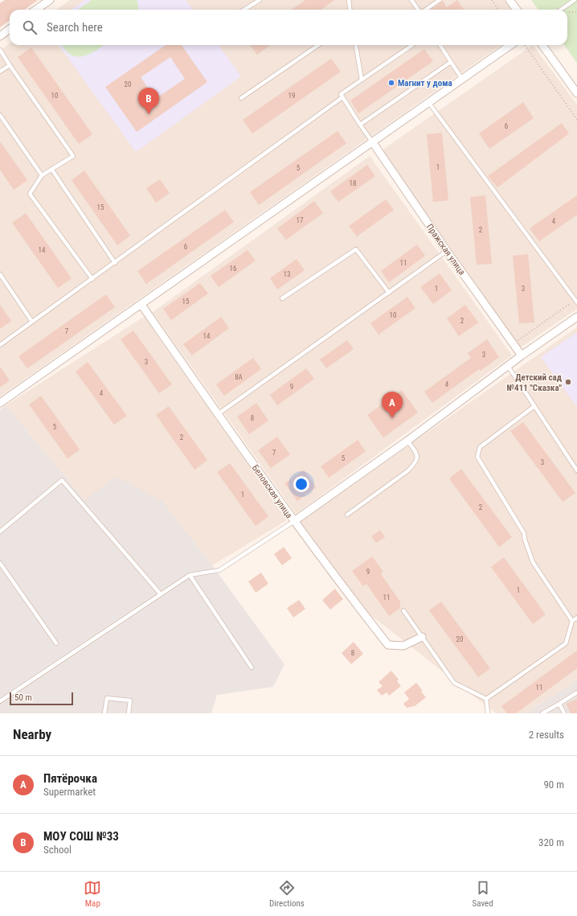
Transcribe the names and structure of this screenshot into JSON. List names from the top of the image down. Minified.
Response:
{"streets":{"street":["Пражская улица","Беловская улица"]},"places":["Магнит у дома","Детский сад №411 \"Сказка\""],"house_numbers":["20","10","19","6","1","5","18","15","17","4","2","6","14","11","16","13","1","3","15","10","2","7","14","3","3","8А","4","9","4","8","5","2","7","5","3","1","2","9","1","11","20","8","11"],"scale_bar":"50 m","page":{"search":"Search here","pins":["B","A"],"scale":"50 m","heading":["Nearby","2 results"],"list":[{"mark":"A","name":"Пятёрочка","note":"Supermarket","value":"90 m"},{"mark":"B","name":"МОУ СОШ №33","note":"School","value":"320 m"}],"nav":["Map","Directions","Saved"]}}
